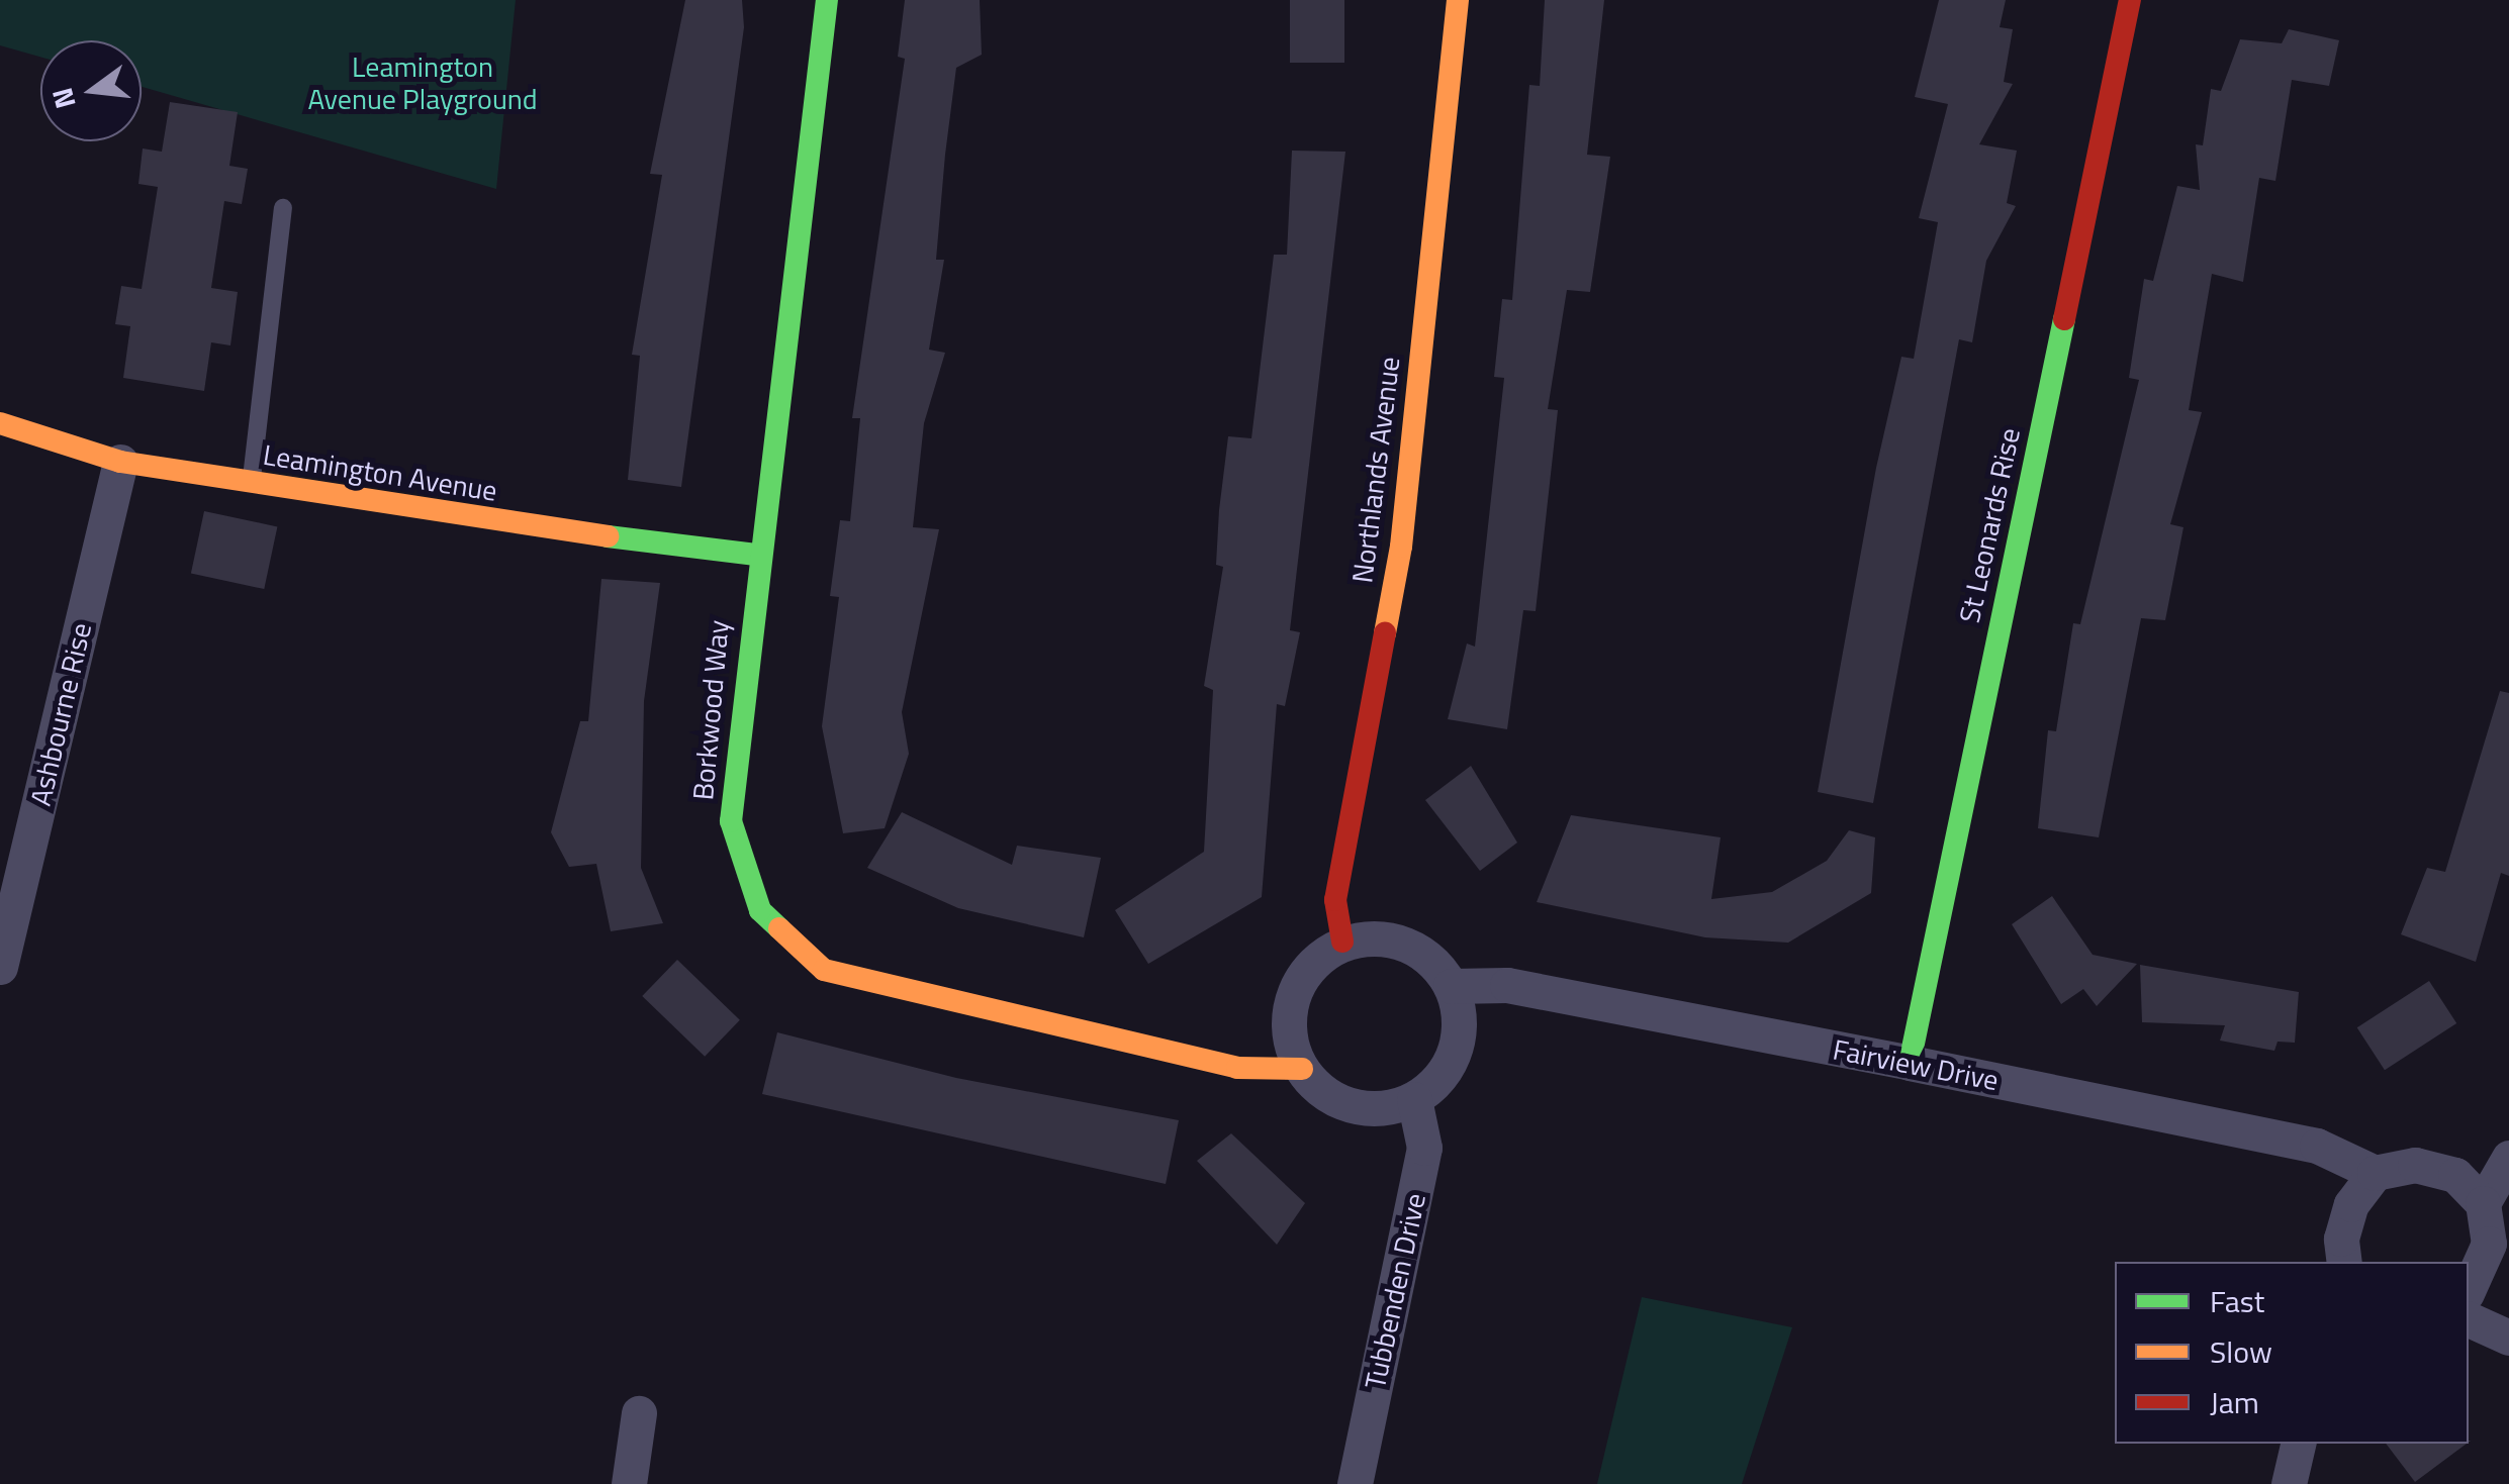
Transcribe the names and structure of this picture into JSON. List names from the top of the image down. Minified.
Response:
{"streets":{"street":["Northlands Avenue","Leamington Avenue","St Leonards Rise","Borkwood Way","Ashbourne Rise","Fairview Drive","Tubbenden Drive"]},"crossings":[["Northlands Avenue","Borkwood Way"],["Northlands Avenue","Fairview Drive"],["Northlands Avenue","Tubbenden Drive"],["Leamington Avenue","Borkwood Way"],["Leamington Avenue","Ashbourne Rise"],["St Leonards Rise","Fairview Drive"],["Borkwood Way","Fairview Drive"],["Borkwood Way","Tubbenden Drive"],["Fairview Drive","Tubbenden Drive"]],"parks":["Leamington Avenue Playground"],"legend":["Fast","Slow","Jam"],"north":"left"}
